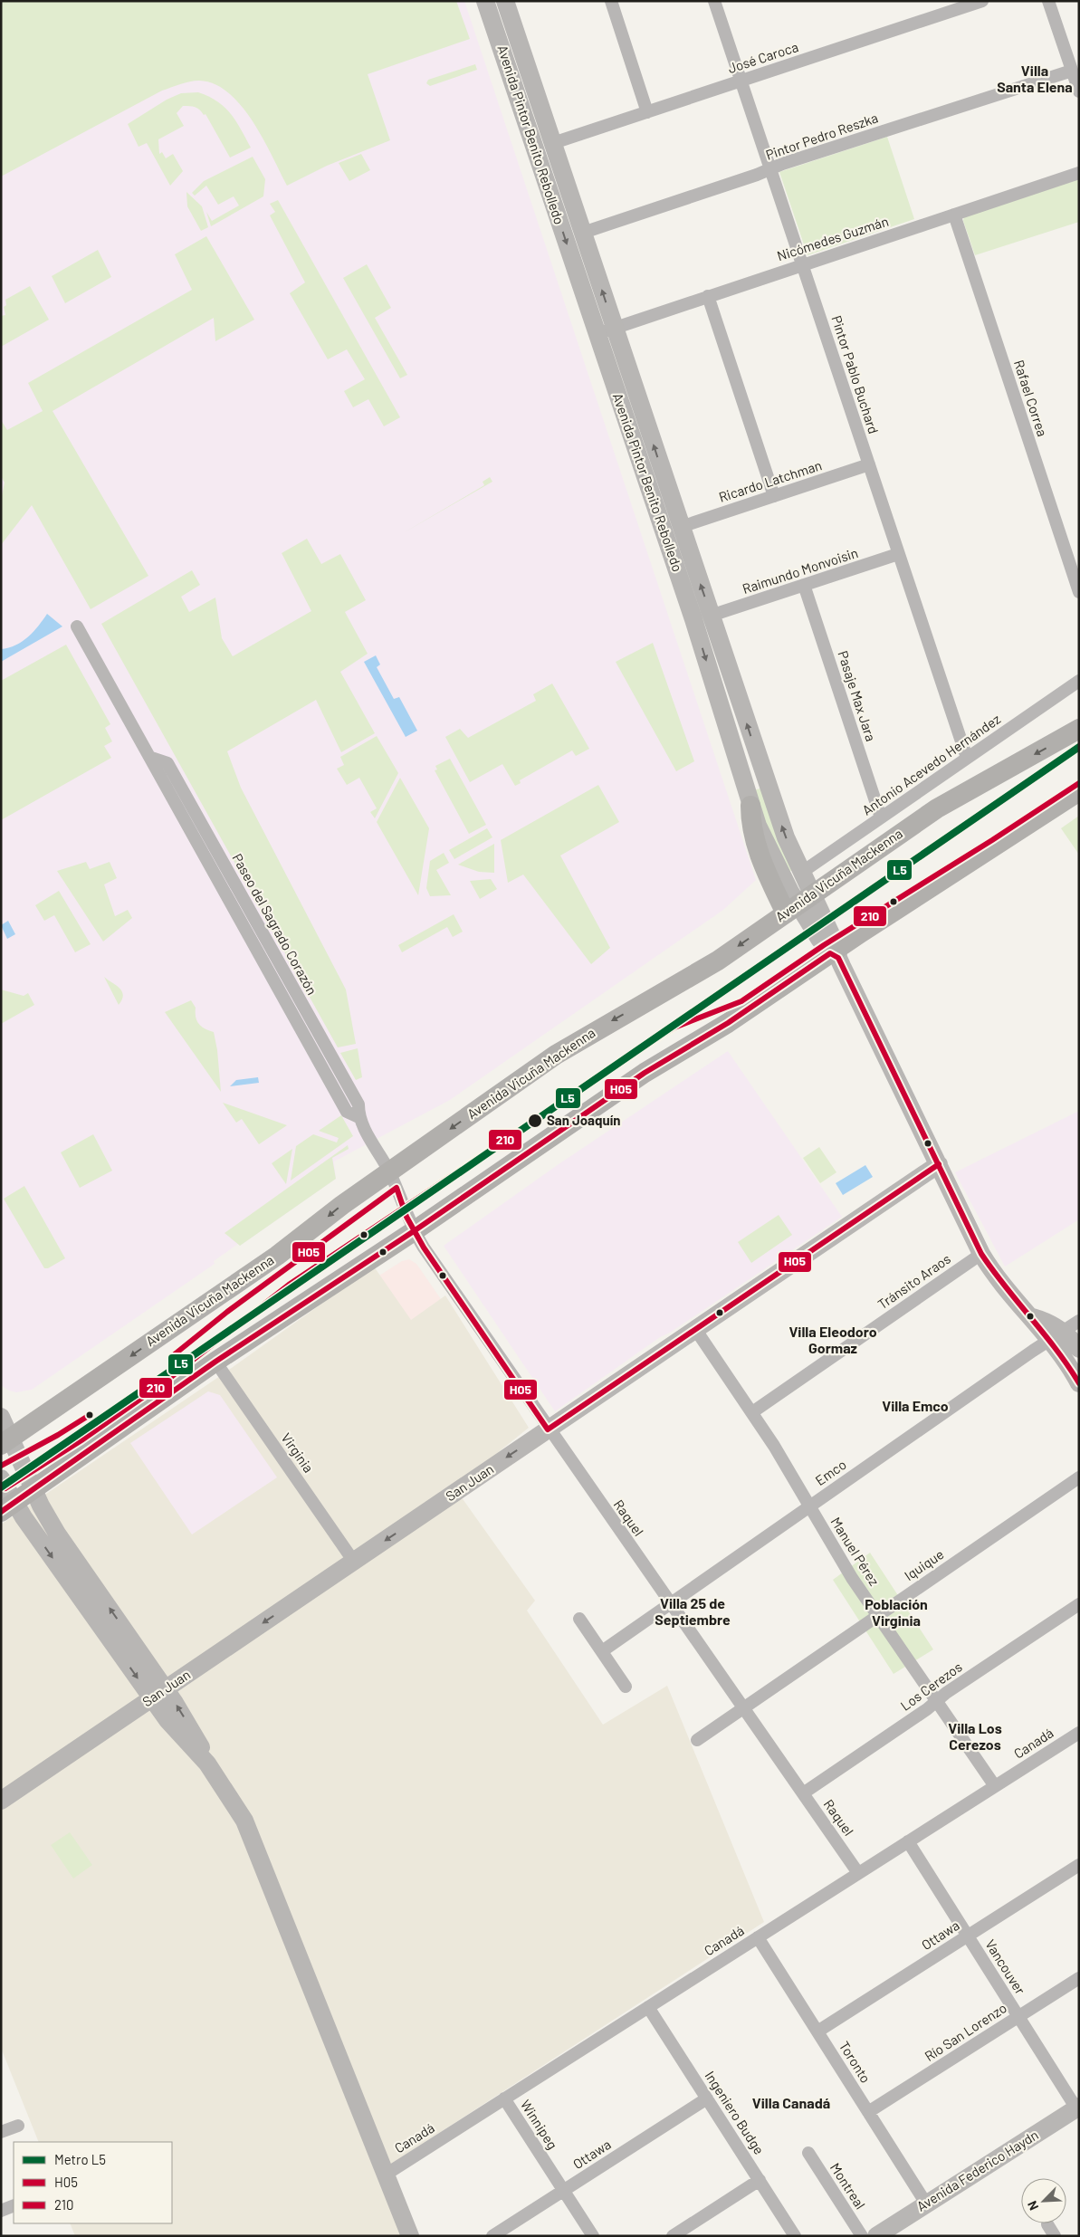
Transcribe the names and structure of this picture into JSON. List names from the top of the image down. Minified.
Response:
{"streets":{"main road":["Avenida Vicuña Mackenna"],"street":["José Caroca","Avenida Pintor Benito Rebolledo","Pintor Pedro Reszka","Nicómedes Guzmán","Pintor Pablo Buchard","Rafael Correa","Ricardo Latchman","Raimundo Monvoisin","Pasaje Max Jara","Antonio Acevedo Hernández","Paseo del Sagrado Corazón","Tránsito Araos","Virginia","Emco","San Juan","Raquel","Manuel Pérez","Iquique","Los Cerezos","Canadá","Ottawa","Vancouver","Río San Lorenzo","Toronto","Ingeniero Budge","Winnipeg","Avenida Federico Haydn","Montreal"]},"crossings":[["José Caroca","Avenida Pintor Benito Rebolledo"],["José Caroca","Pintor Pablo Buchard"],["Avenida Pintor Benito Rebolledo","Pintor Pedro Reszka"],["Avenida Pintor Benito Rebolledo","Nicómedes Guzmán"],["Avenida Pintor Benito Rebolledo","Ricardo Latchman"],["Avenida Pintor Benito Rebolledo","Raimundo Monvoisin"],["Avenida Pintor Benito Rebolledo","Antonio Acevedo Hernández"],["Avenida Pintor Benito Rebolledo","Avenida Vicuña Mackenna"],["Avenida Pintor Benito Rebolledo","Tránsito Araos"],["Avenida Pintor Benito Rebolledo","Emco"],["Avenida Pintor Benito Rebolledo","San Juan"],["Pintor Pedro Reszka","Pintor Pablo Buchard"],["Nicómedes Guzmán","Pintor Pablo Buchard"],["Nicómedes Guzmán","Rafael Correa"],["Pintor Pablo Buchard","Ricardo Latchman"],["Pintor Pablo Buchard","Raimundo Monvoisin"],["Pintor Pablo Buchard","Antonio Acevedo Hernández"],["Raimundo Monvoisin","Pasaje Max Jara"],["Pasaje Max Jara","Antonio Acevedo Hernández"],["Avenida Vicuña Mackenna","Paseo del Sagrado Corazón"],["Avenida Vicuña Mackenna","Raquel"],["Paseo del Sagrado Corazón","Raquel"],["Tránsito Araos","Manuel Pérez"],["Virginia","San Juan"],["Emco","Raquel"],["Emco","Manuel Pérez"],["San Juan","Raquel"],["San Juan","Manuel Pérez"],["Raquel","Iquique"],["Raquel","Los Cerezos"],["Raquel","Canadá"],["Manuel Pérez","Iquique"],["Manuel Pérez","Los Cerezos"],["Manuel Pérez","Canadá"],["Canadá","Vancouver"],["Canadá","Toronto"],["Canadá","Ingeniero Budge"],["Canadá","Winnipeg"],["Ottawa","Vancouver"],["Ottawa","Toronto"],["Ottawa","Ingeniero Budge"],["Ottawa","Winnipeg"],["Vancouver","Río San Lorenzo"],["Vancouver","Avenida Federico Haydn"],["Río San Lorenzo","Toronto"],["Toronto","Avenida Federico Haydn"]],"one_way":["San Juan"],"districts":["Villa Santa Elena","Villa Eleodoro Gormaz","Villa Emco","Villa 25 de Septiembre","Población Virginia","Villa Los Cerezos","Villa Canadá"],"places":["San Joaquín"],"lines":["metro line L5","transit line 210","transit line H05"],"legend":["Metro L5","H05","210"],"north":"bottom left"}
